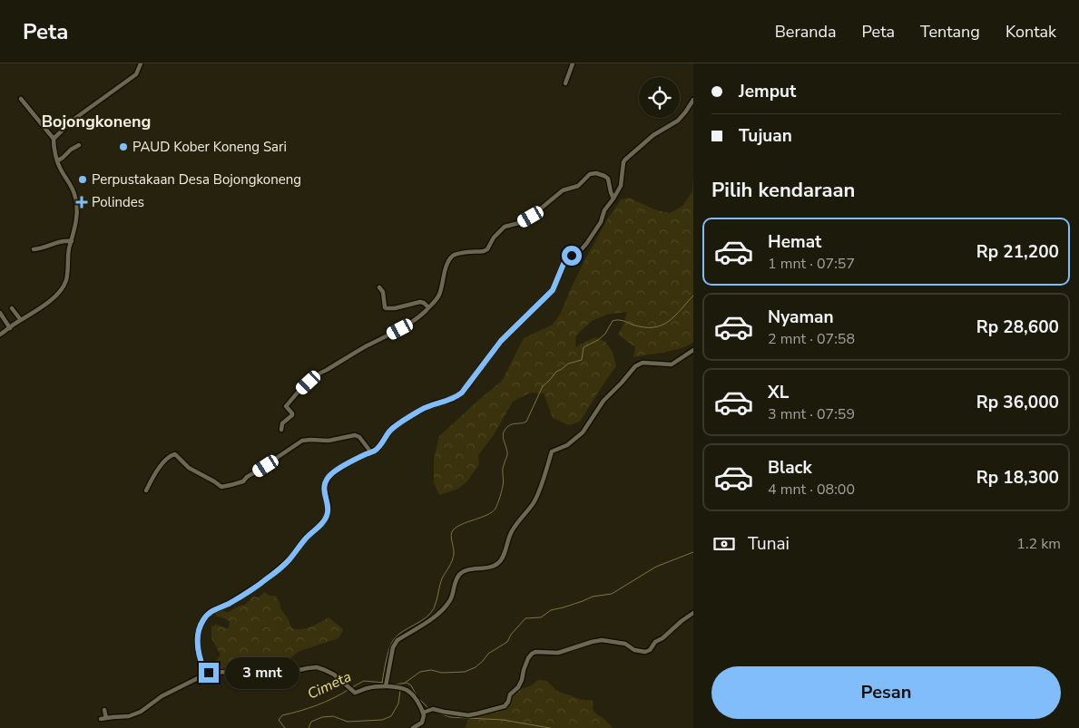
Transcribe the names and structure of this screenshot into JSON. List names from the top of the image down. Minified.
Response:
{"districts":["Bojongkoneng"],"water":["Cimeta"],"places":{"other":["PAUD Kober Koneng Sari","Perpustakaan Desa Bojongkoneng"],"health":["Polindes"]},"page":{"header":"Peta","nav":["Beranda","Peta","Tentang","Kontak"],"banner":["Jemput","Tujuan"],"heading":"Pilih kendaraan","list":[{"name":"Hemat","note":"1 mnt · 07:57","value":"Rp 21,200"},{"name":"Nyaman","note":"2 mnt · 07:58","value":"Rp 28,600"},{"name":"XL","note":"3 mnt · 07:59","value":"Rp 36,000"},{"name":"Black","note":"4 mnt · 08:00","value":"Rp 18,300"}],"pay":["Tunai","1.2 km"],"bubble":"3 mnt","buttons":"Pesan"}}
